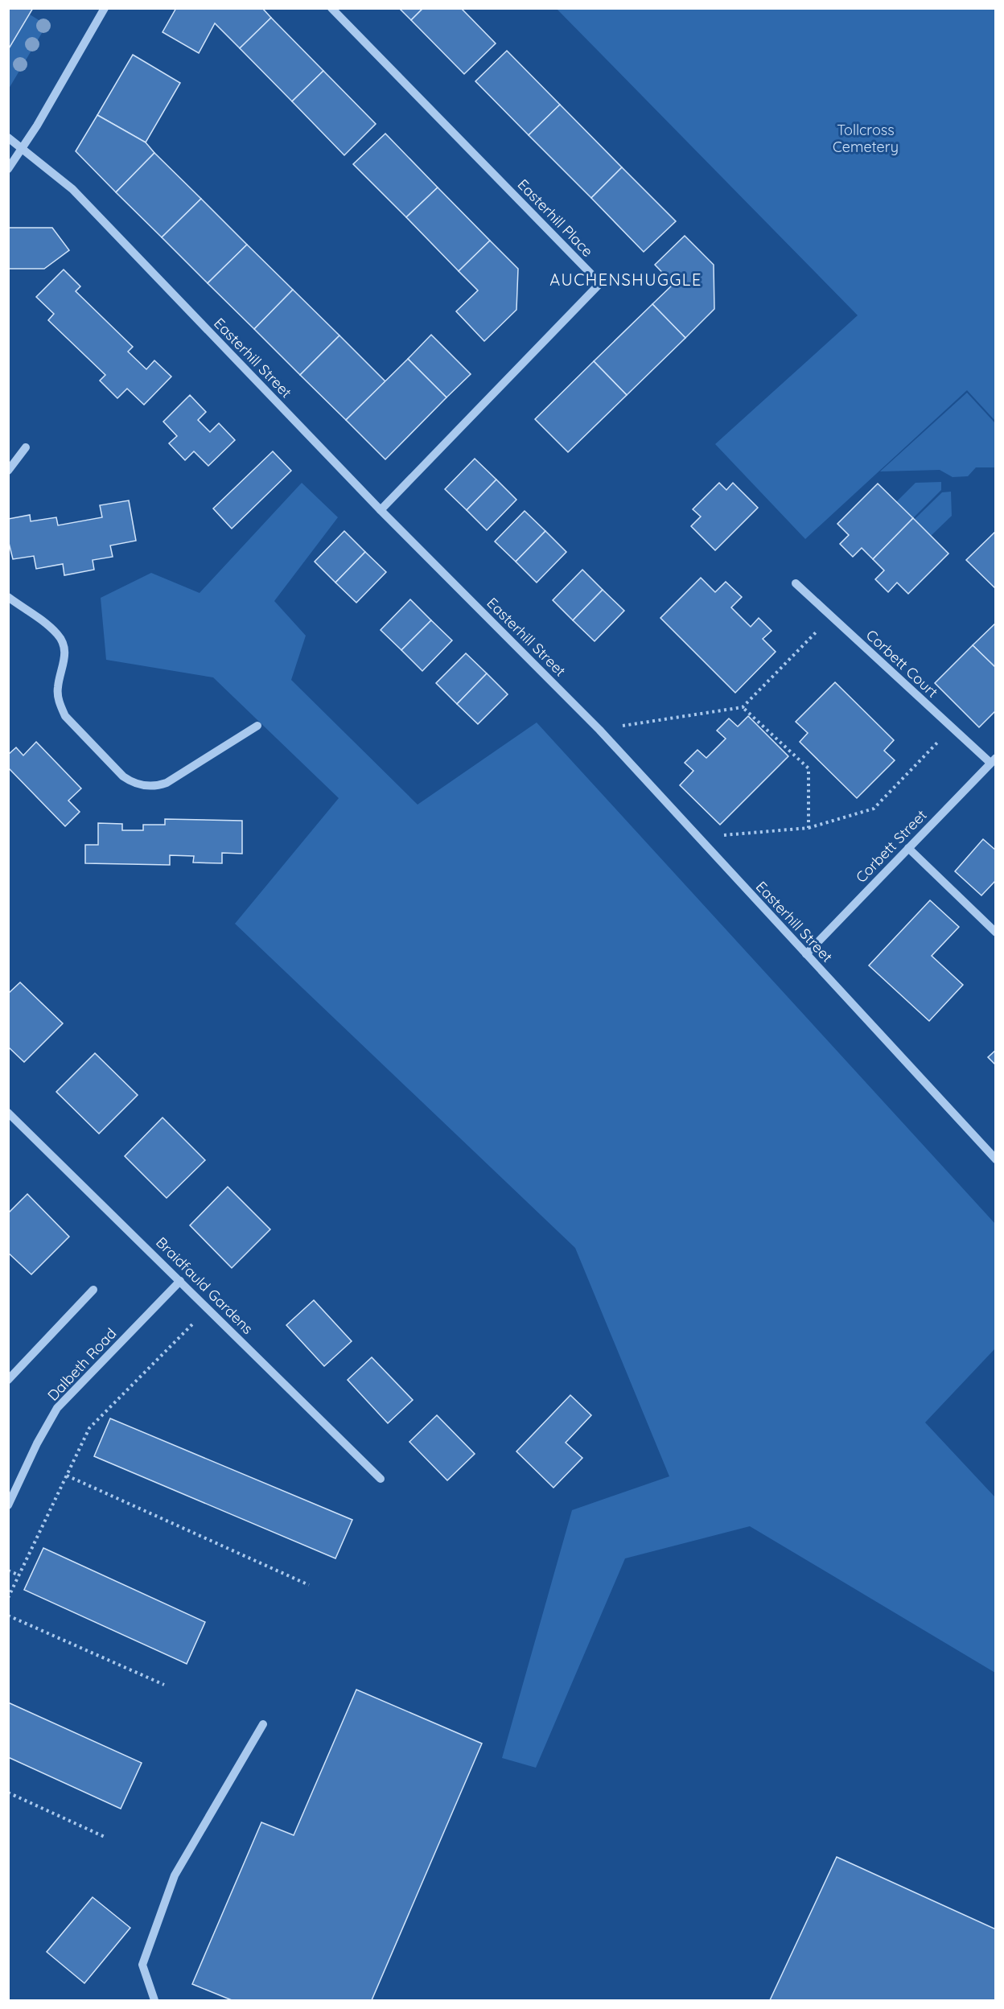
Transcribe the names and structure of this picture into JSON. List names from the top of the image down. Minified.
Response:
{"streets":{"street":["Easterhill Place","Easterhill Street","Corbett Court","Corbett Street","Braidfauld Gardens","Dalbeth Road"]},"crossings":[["Easterhill Place","Easterhill Street"],["Easterhill Street","Corbett Street"],["Corbett Court","Corbett Street"],["Braidfauld Gardens","Dalbeth Road"]],"districts":["AUCHENSHUGGLE"],"parks":["Tollcross Cemetery"]}
